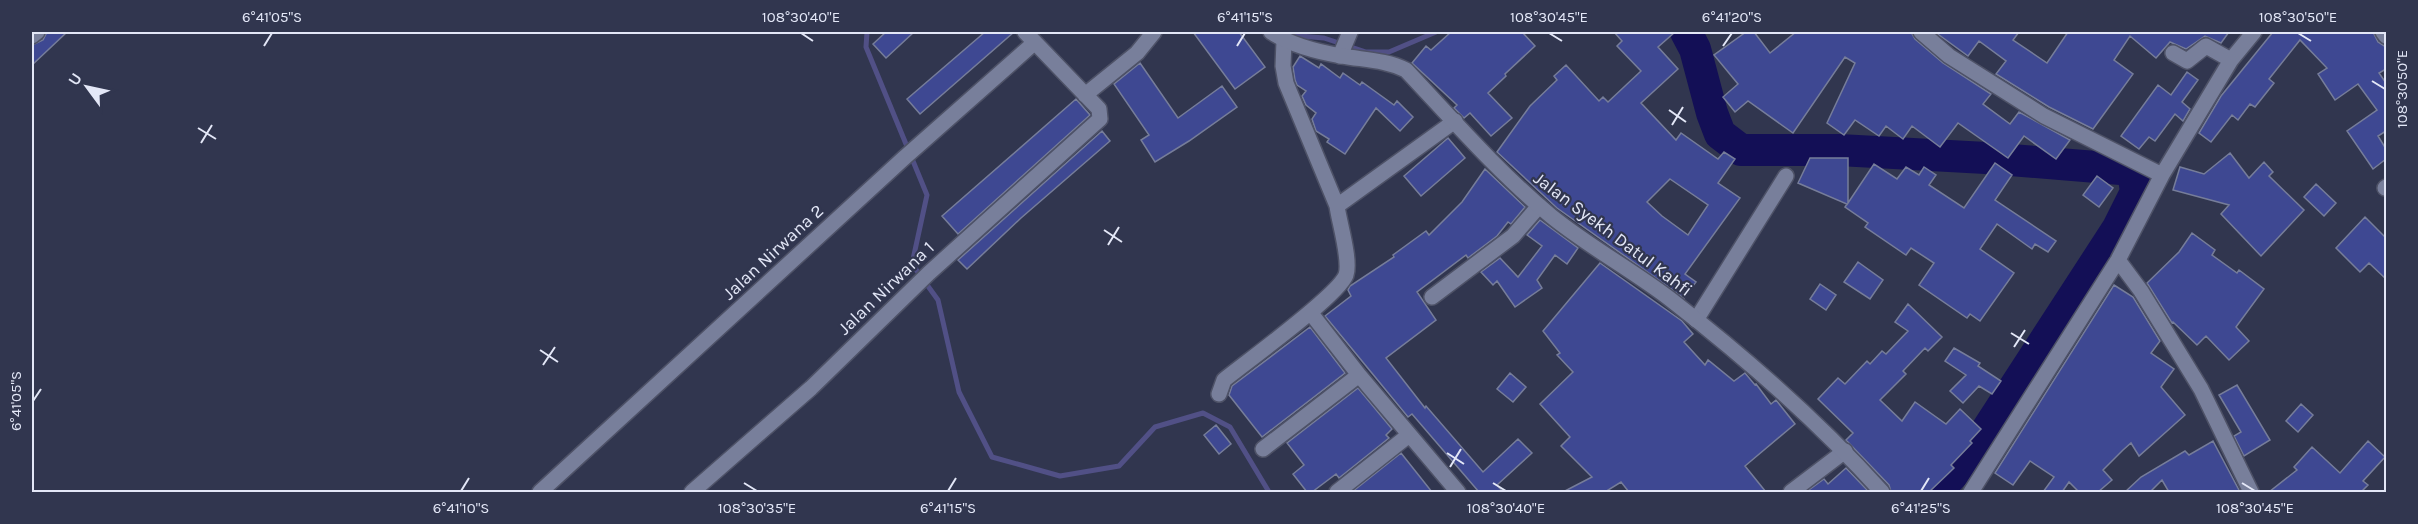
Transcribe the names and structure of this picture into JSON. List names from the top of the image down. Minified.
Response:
{"streets":{"street":["Jalan Syekh Datul Kahfi","Jalan Nirwana 2","Jalan Nirwana 1"]},"north":"top left","coordinates":["6°41'05\"S","108°30'40\"E","6°41'15\"S","108°30'45\"E","6°41'20\"S","108°30'50\"E","6°41'10\"S","108°30'35\"E","6°41'25\"S"]}
